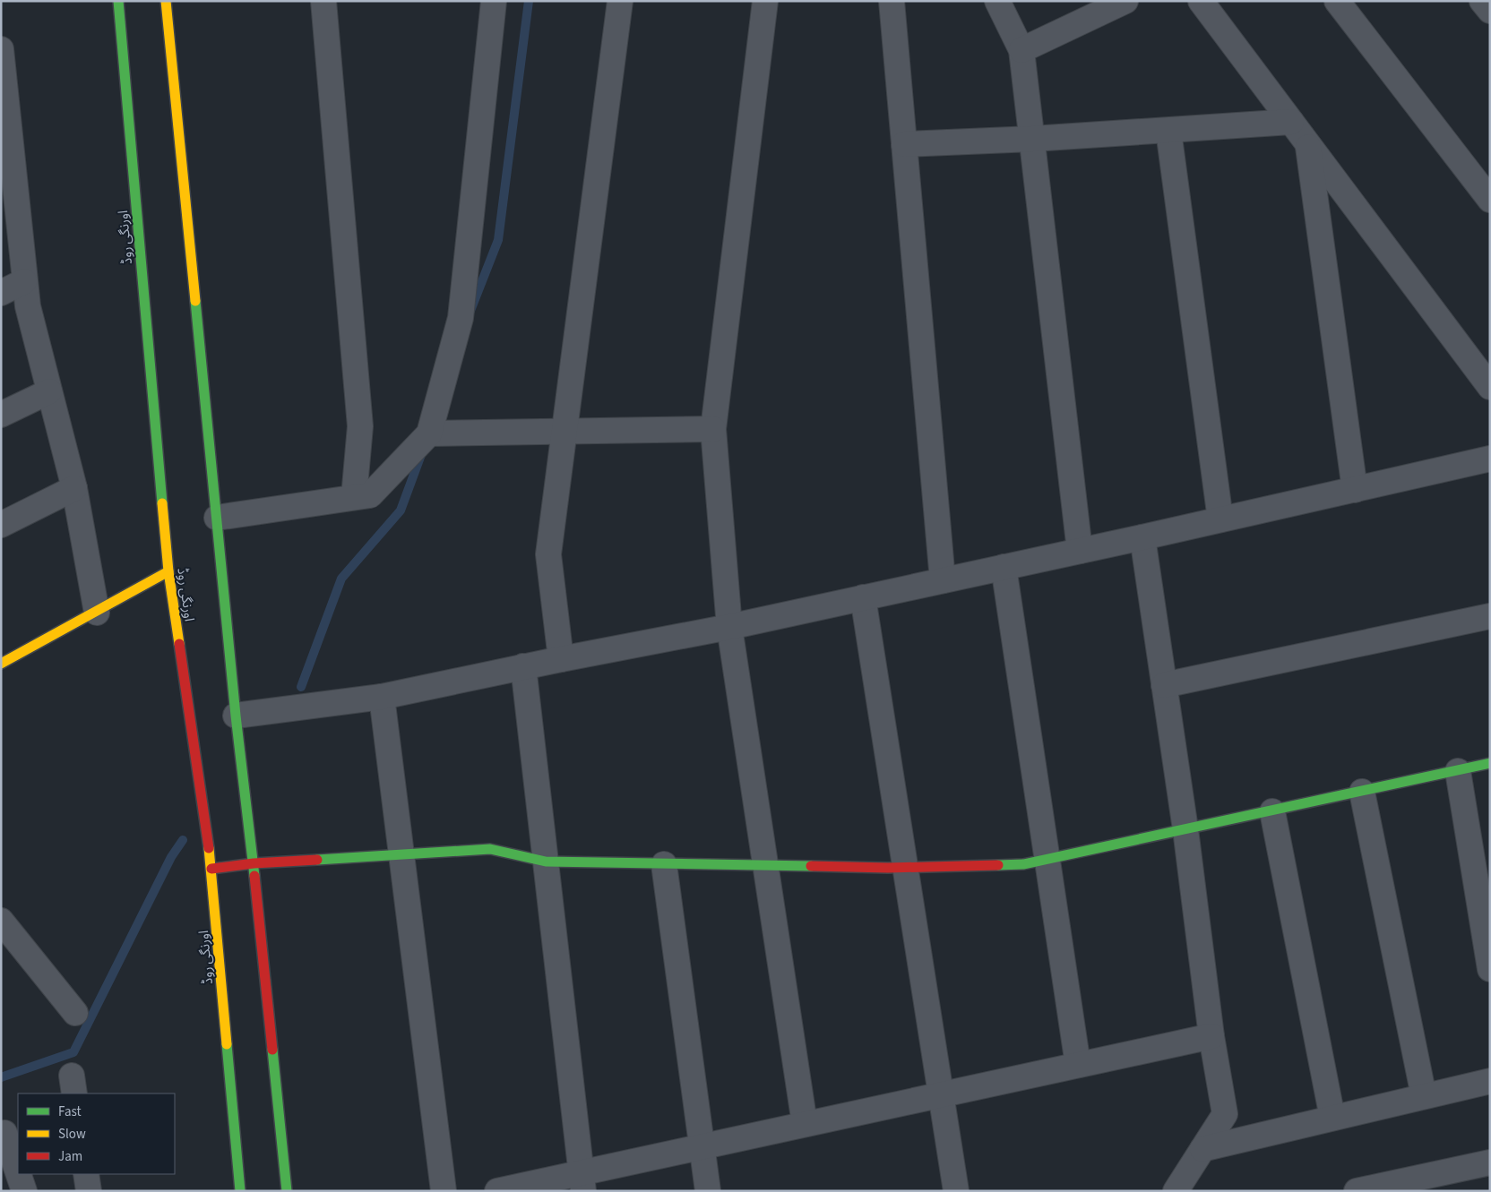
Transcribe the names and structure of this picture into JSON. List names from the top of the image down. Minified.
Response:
{"streets":{"main road":["اورنگی روڈ"]},"legend":["Fast","Slow","Jam"]}
